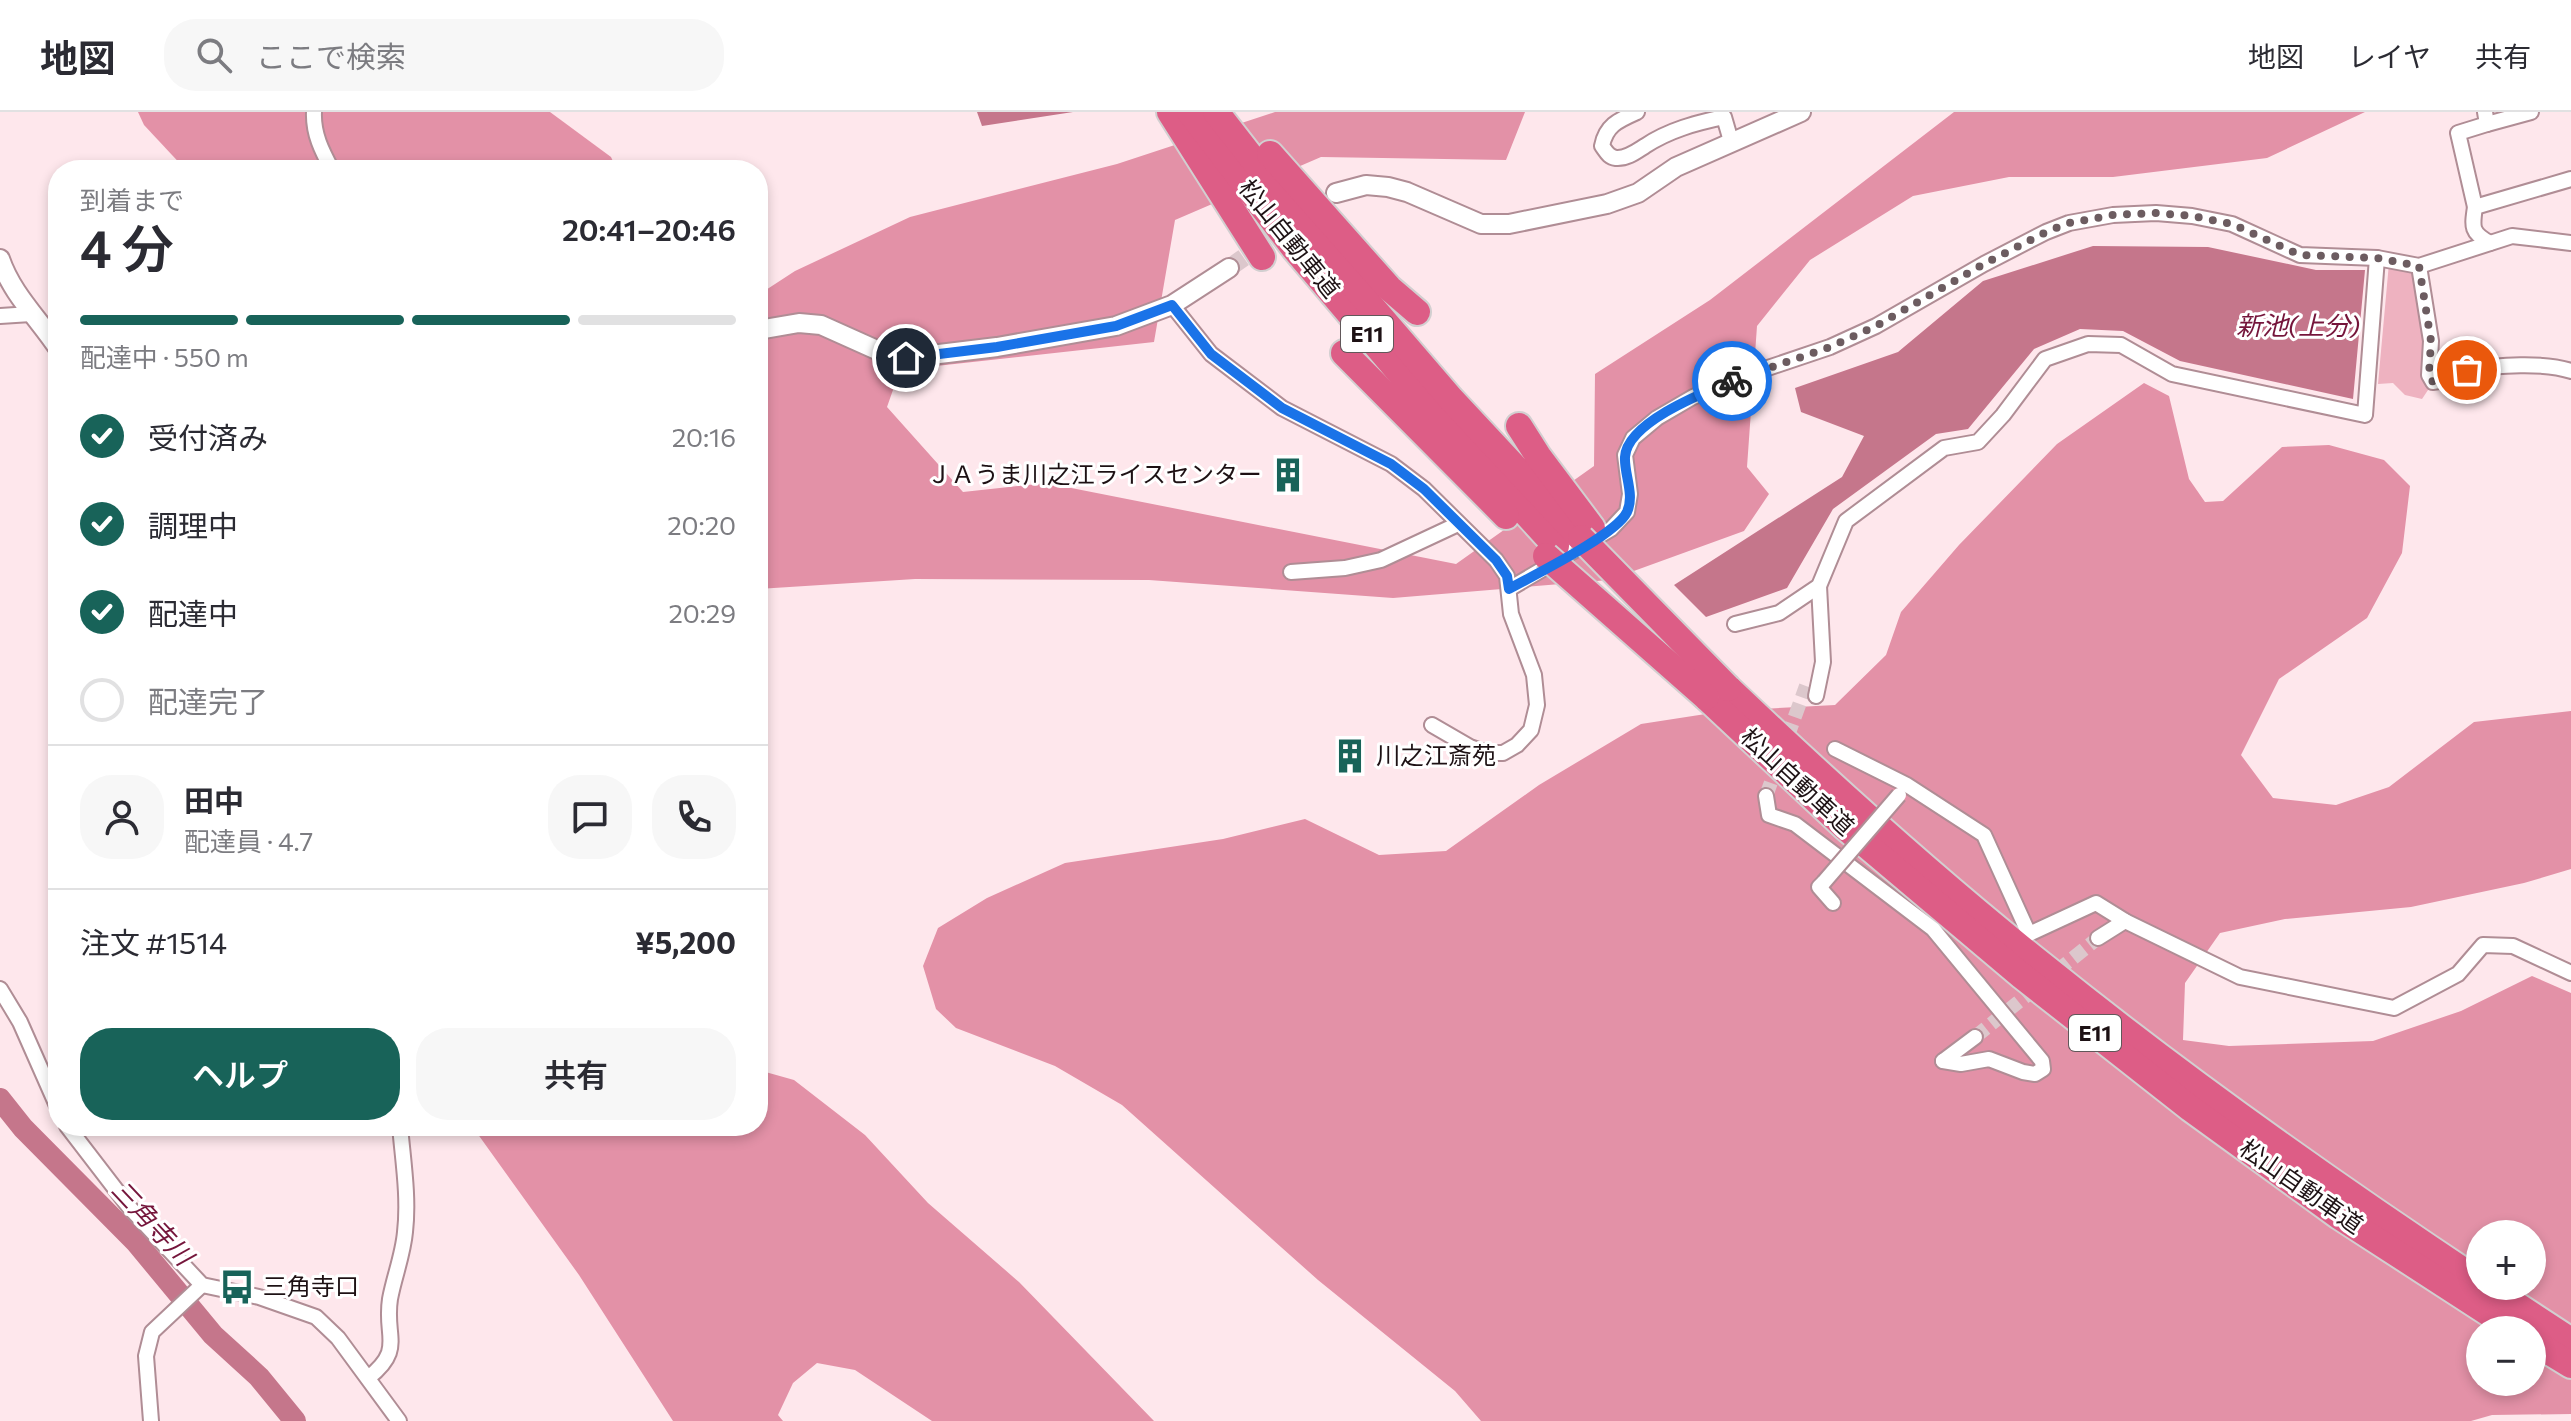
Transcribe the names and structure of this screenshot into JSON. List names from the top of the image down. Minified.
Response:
{"streets":{"highway":["松山自動車道","E11"]},"water":["新池(上分)","三角寺川"],"places":{"building":["ＪＡうま川之江ライスセンター","川之江斎苑"],"bus stop":["三角寺口"]},"page":{"header":"地図","search":"ここで検索","nav":["地図","レイヤ","共有"],"heading":["4 分","到着まで","20:41–20:46"],"panel":["田中","配達員 · 4.7","注文 #1514","¥5,200"],"bar":"配達中 · 550 m","list":[["受付済み","20:16"],["調理中","20:20"],["配達中","20:29"],"配達完了"],"buttons":["ヘルプ","共有"],"map_buttons":["+","−"]}}
